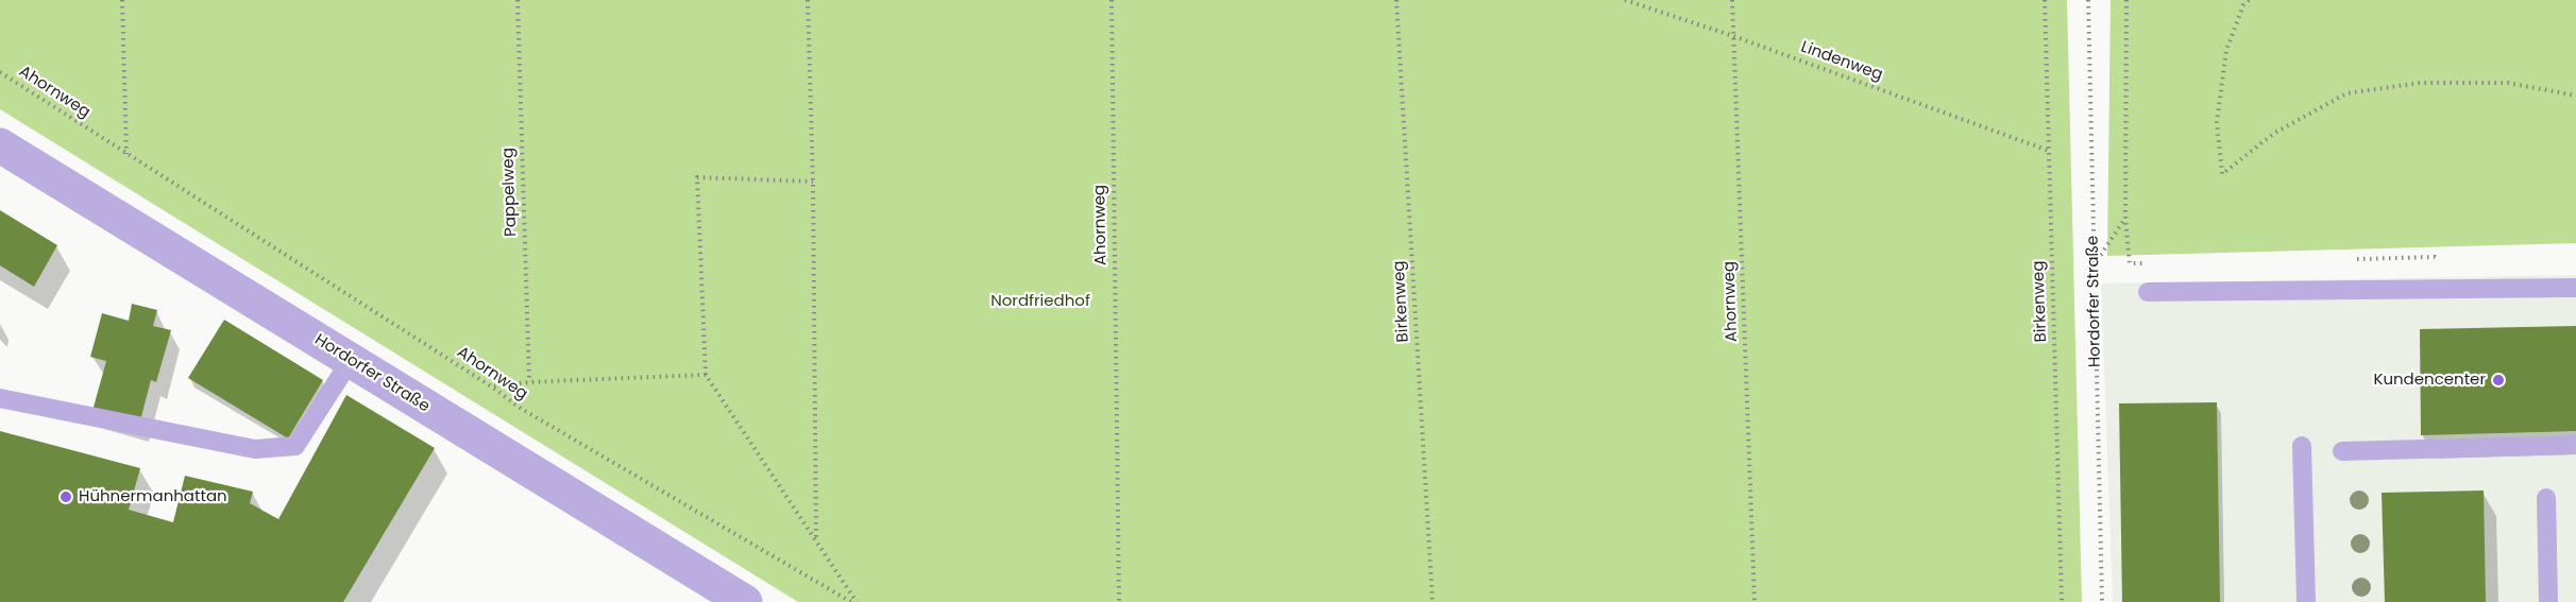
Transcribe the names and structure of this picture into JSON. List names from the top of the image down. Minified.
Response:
{"streets":{"street":["Hordorfer Straße"],"path":["Lindenweg","Ahornweg","Pappelweg","Birkenweg"]},"crossings":[["Lindenweg","Ahornweg"],["Lindenweg","Birkenweg"]],"parks":["Nordfriedhof"],"places":["Kundencenter","Hühnermanhattan"]}
